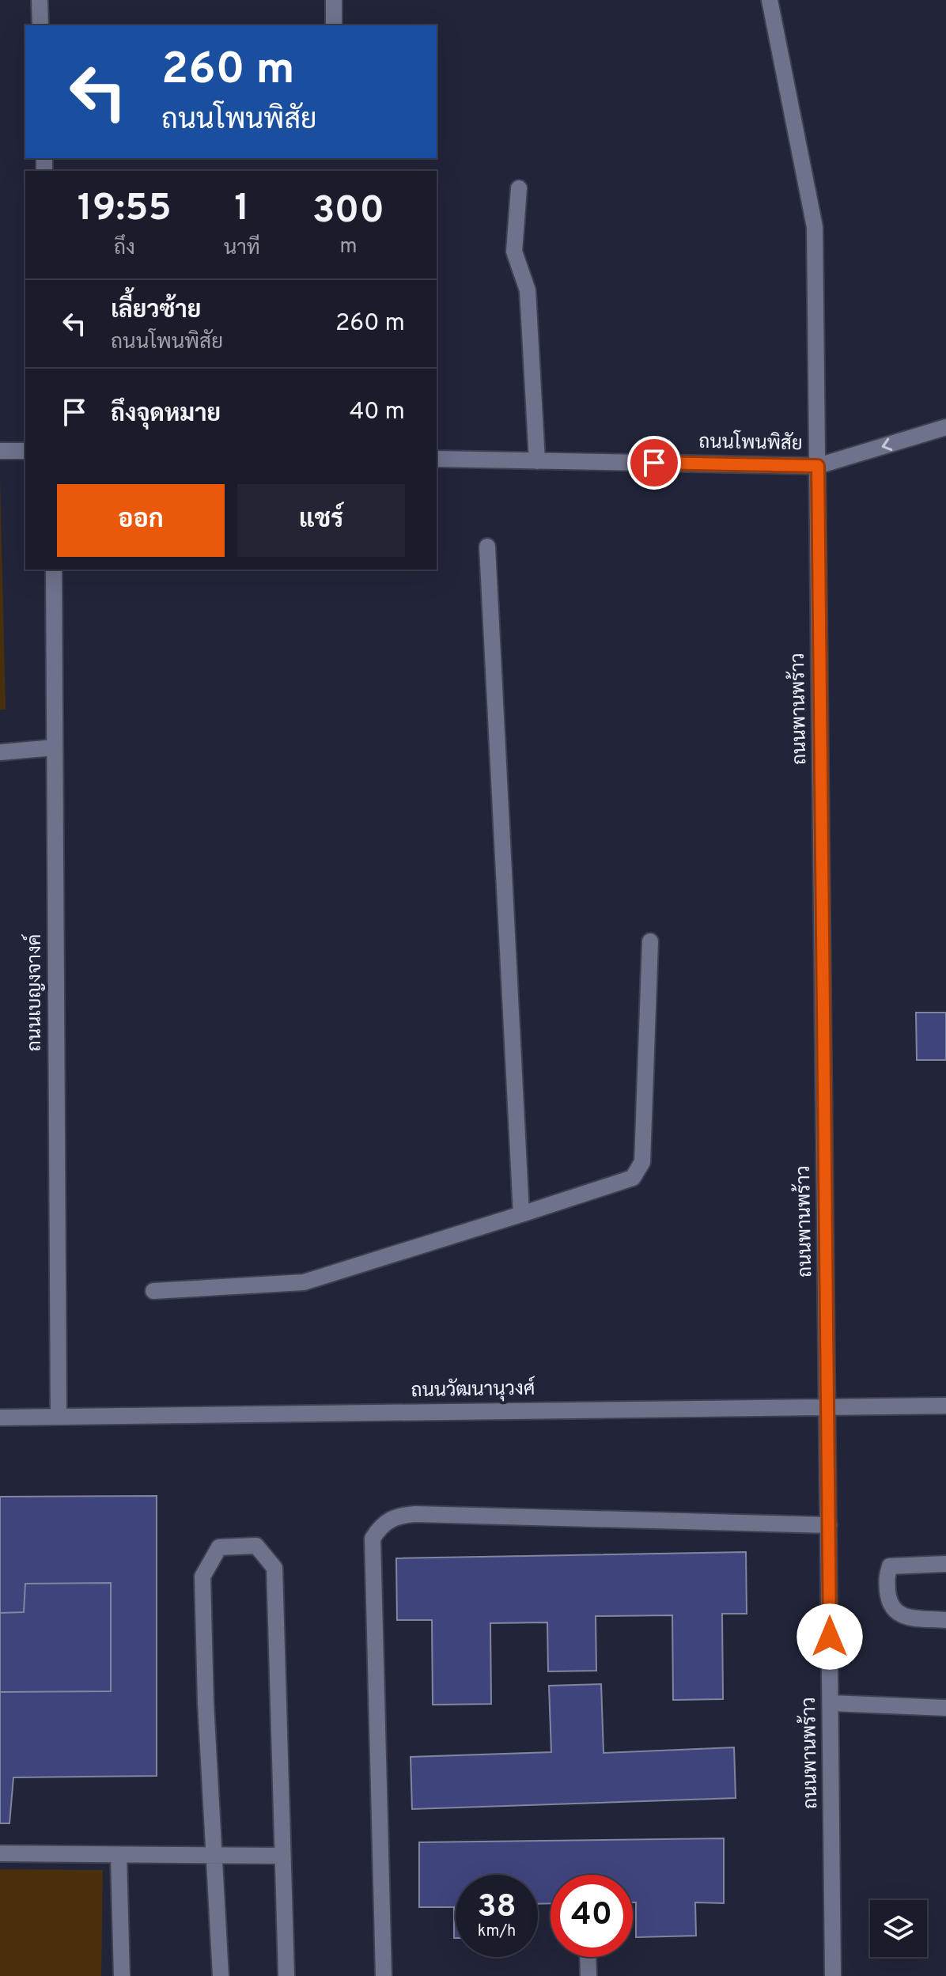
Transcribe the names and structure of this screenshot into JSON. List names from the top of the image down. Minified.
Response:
{"streets":{"street":["ถนนโพนพิสัย","ถนนพานพร้าว","ถนนเบญงจางค์","ถนนวัฒนานุวงศ์"]},"crossings":[["ถนนโพนพิสัย","ถนนพานพร้าว"],["ถนนพานพร้าว","ถนนวัฒนานุวงศ์"],["ถนนเบญงจางค์","ถนนวัฒนานุวงศ์"]],"page":{"turn":["260 m","ถนนโพนพิสัย"],"eta":["19:55","ถึง","1","นาที","300","m"],"list":[{"name":"เลี้ยวซ้าย","note":"ถนนโพนพิสัย","value":"260 m"},{"name":"ถึงจุดหมาย","value":"40 m"}],"buttons":["ออก","แชร์"],"speed":"38 km/h","limit":"40"}}
